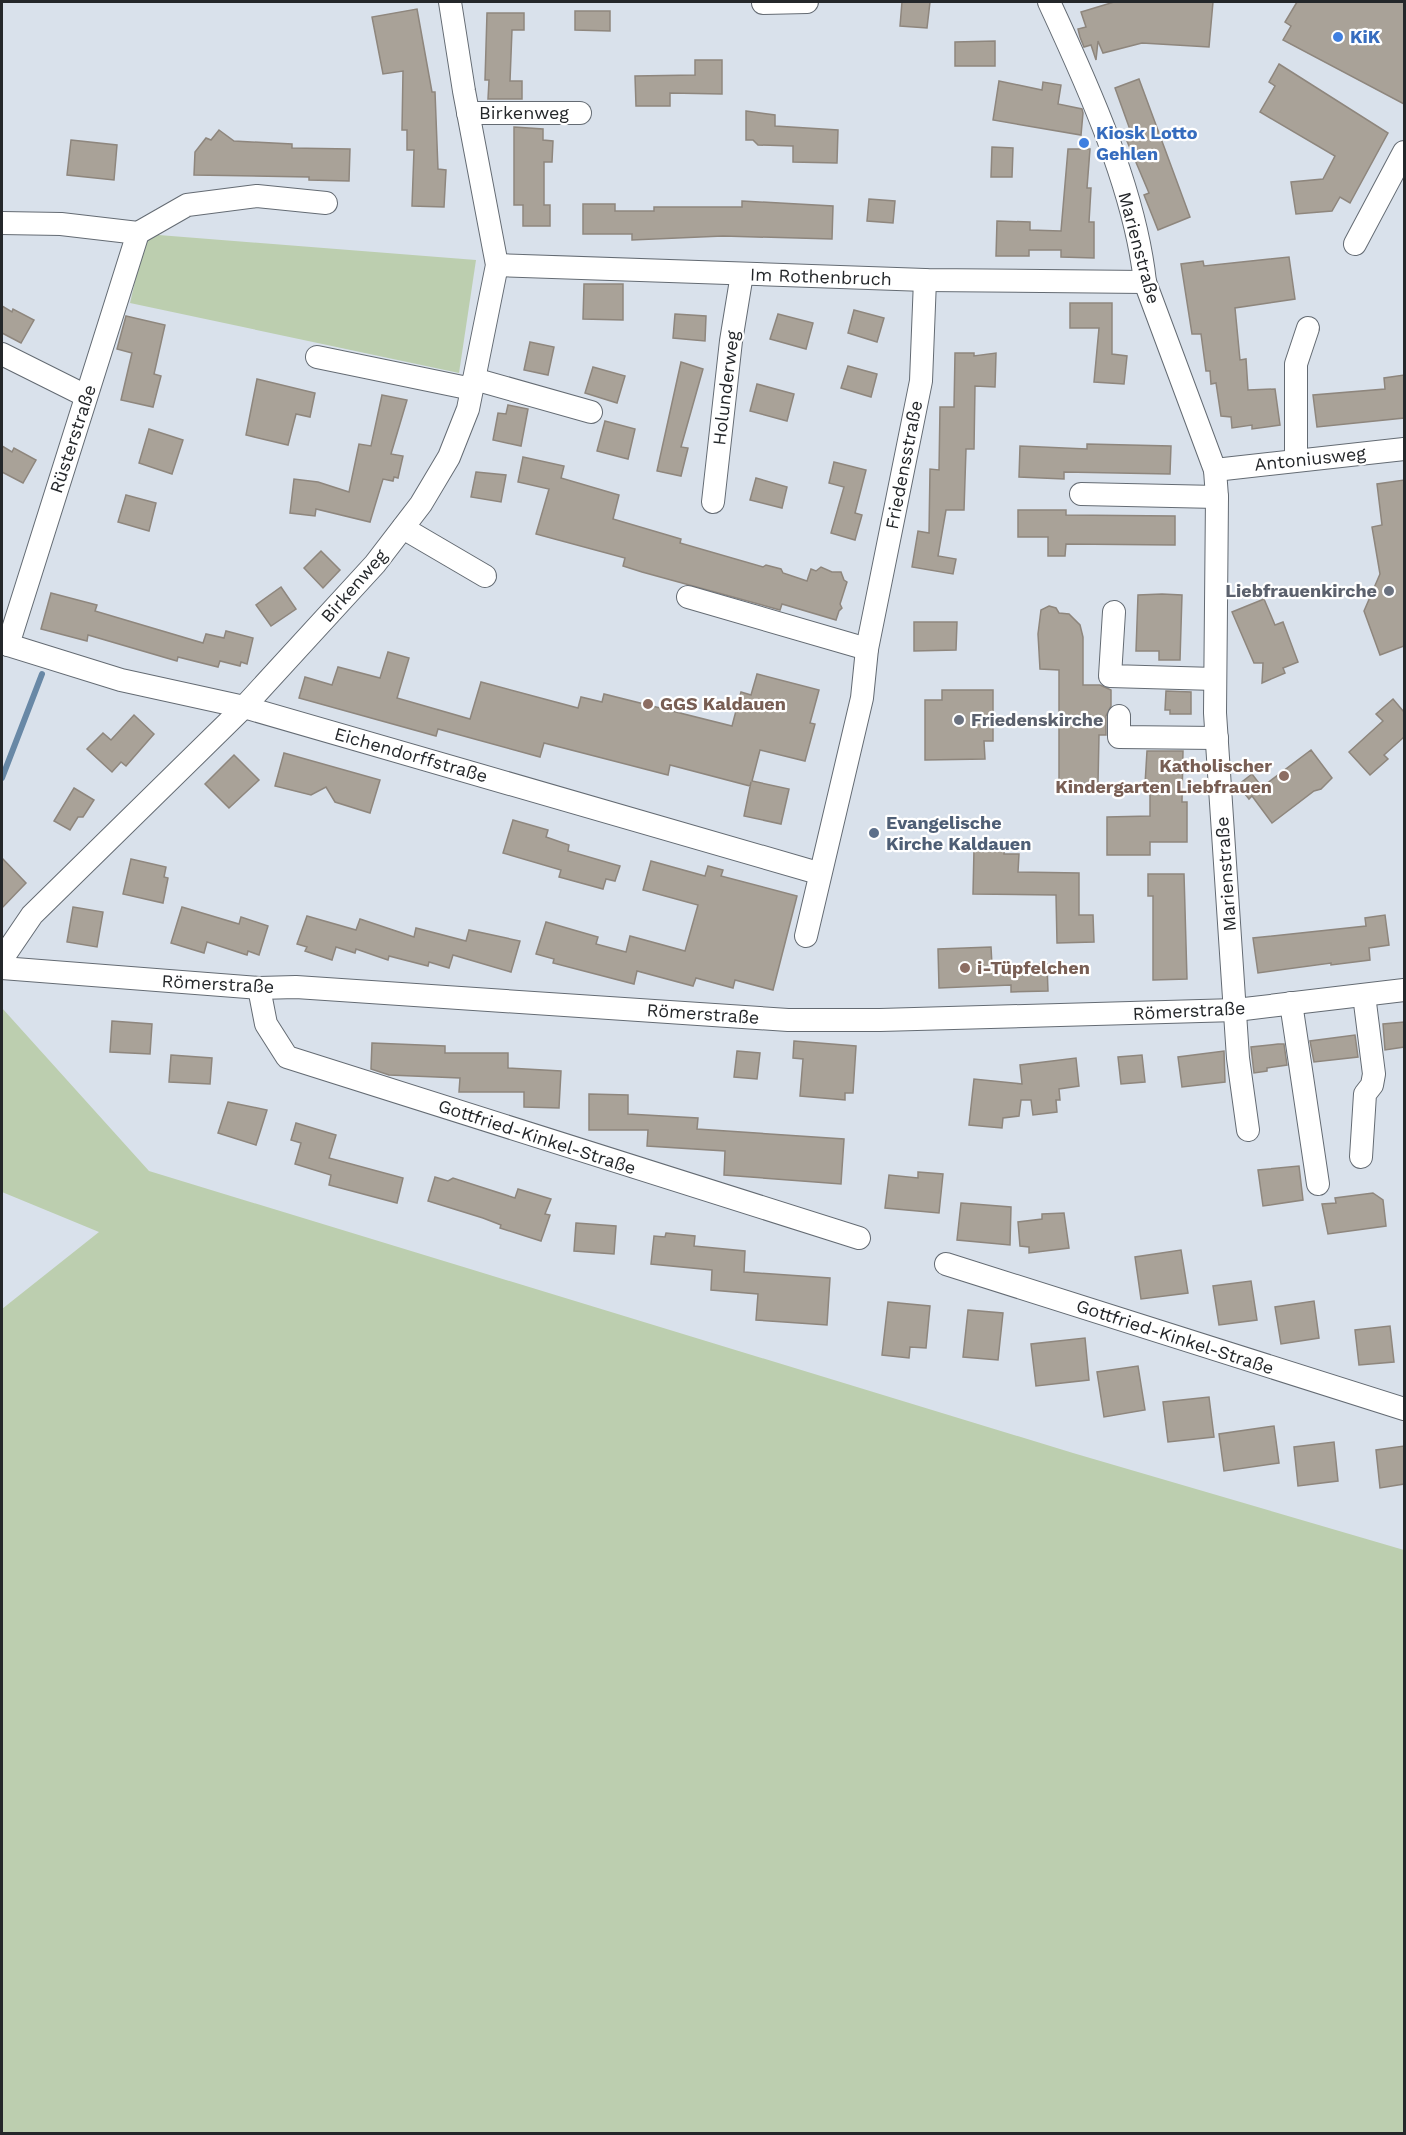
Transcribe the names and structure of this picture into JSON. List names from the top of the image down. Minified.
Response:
{"streets":{"street":["Birkenweg","Marienstraße","Im Rothenbruch","Holunderweg","Rüsterstraße","Antoniusweg","Friedensstraße","Eichendorffstraße","Römerstraße","Gottfried-Kinkel-Straße"]},"crossings":[["Birkenweg","Im Rothenbruch"],["Birkenweg","Eichendorffstraße"],["Marienstraße","Im Rothenbruch"],["Marienstraße","Antoniusweg"],["Marienstraße","Römerstraße"],["Im Rothenbruch","Holunderweg"],["Im Rothenbruch","Friedensstraße"],["Rüsterstraße","Eichendorffstraße"],["Friedensstraße","Eichendorffstraße"],["Römerstraße","Gottfried-Kinkel-Straße"]],"places":["KiK","Kiosk Lotto Gehlen","Liebfrauenkirche","GGS Kaldauen","Friedenskirche","Katholischer Kindergarten Liebfrauen","Evangelische Kirche Kaldauen","i-Tüpfelchen"]}
